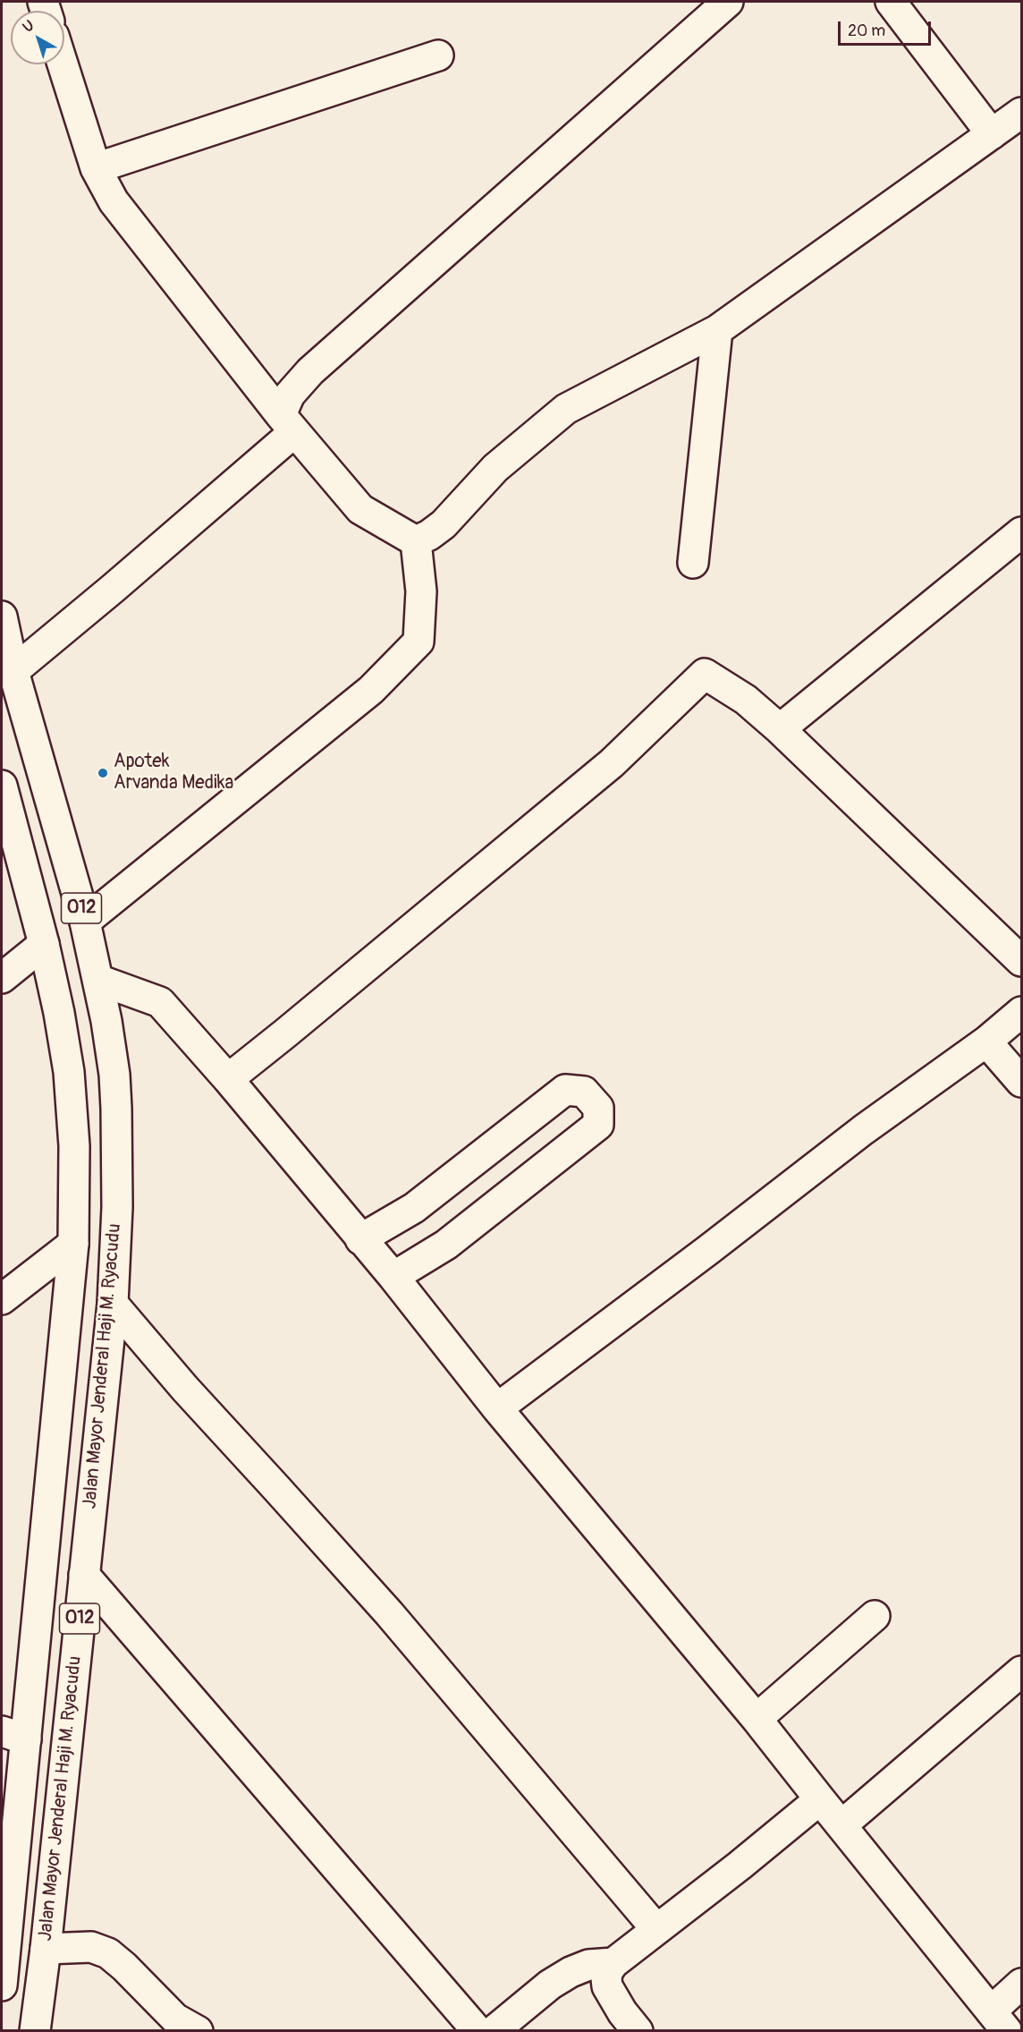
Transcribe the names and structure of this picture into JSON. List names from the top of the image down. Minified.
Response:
{"streets":{"street":["012","Jalan Mayor Jenderal Haji M. Ryacudu"]},"places":["Apotek Arvanda Medika"],"scale_bar":"20 m","north":"top left"}
